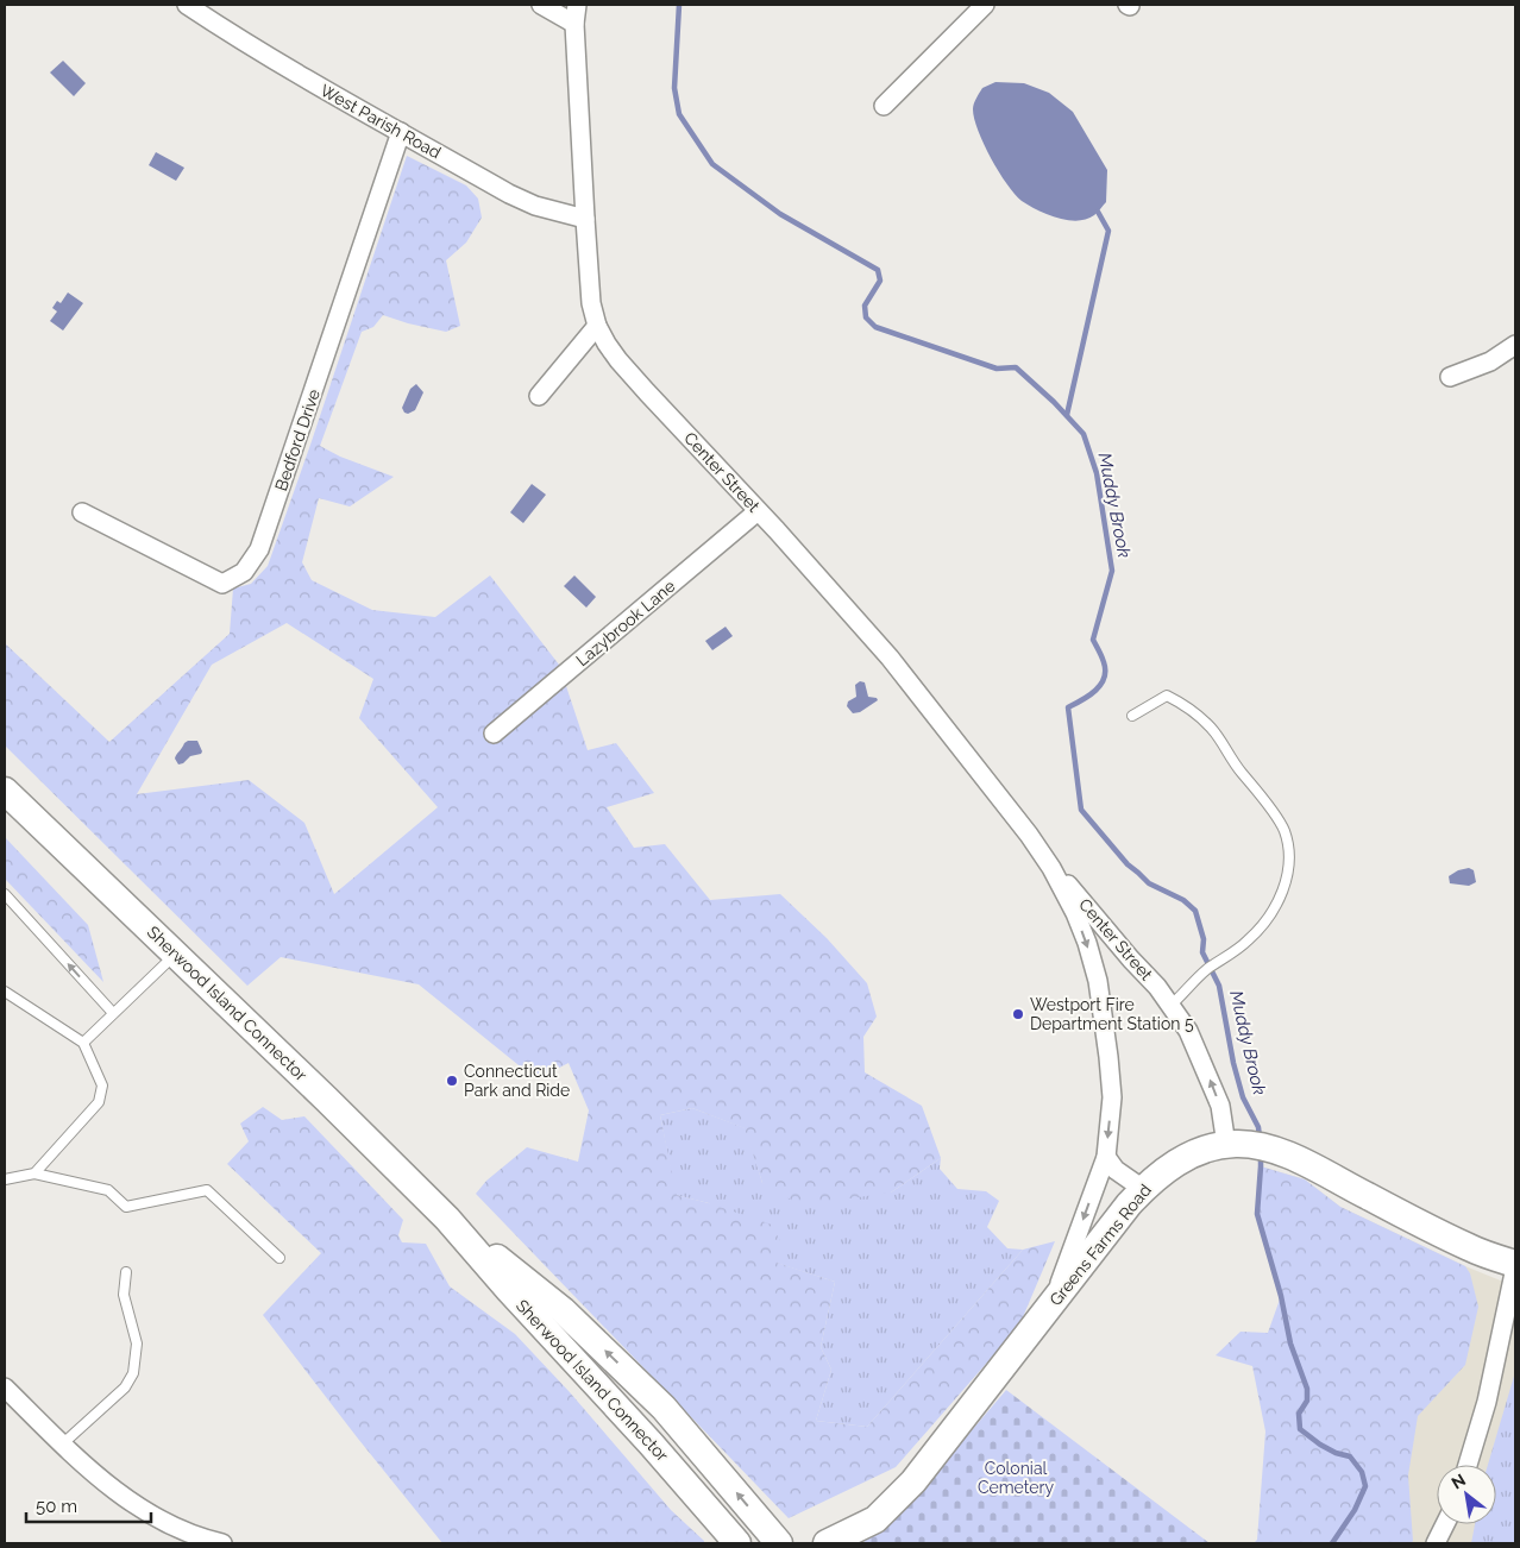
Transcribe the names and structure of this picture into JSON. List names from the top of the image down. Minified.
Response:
{"streets":{"main road":["Sherwood Island Connector","Greens Farms Road"],"street":["West Parish Road","Bedford Drive","Center Street","Lazybrook Lane"]},"crossings":[["West Parish Road","Bedford Drive"],["West Parish Road","Center Street"],["Center Street","Lazybrook Lane"],["Center Street","Greens Farms Road"]],"water":["Muddy Brook"],"parks":["Colonial Cemetery"],"places":["Westport Fire Department Station 5","Connecticut Park and Ride"],"scale_bar":"50 m","north":"top left"}
